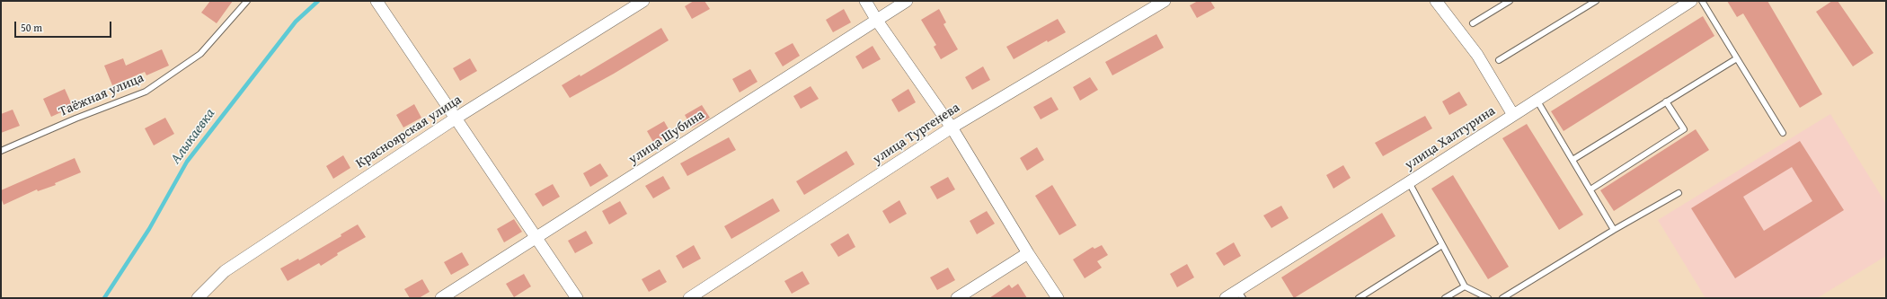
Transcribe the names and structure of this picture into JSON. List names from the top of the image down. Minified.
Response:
{"streets":{"street":["Красноярская улица","улица Тургенева","улица Шубина","улица Халтурина"],"lane":["Таёжная улица"]},"water":["Алыкаевка"],"scale_bar":"50 m"}
